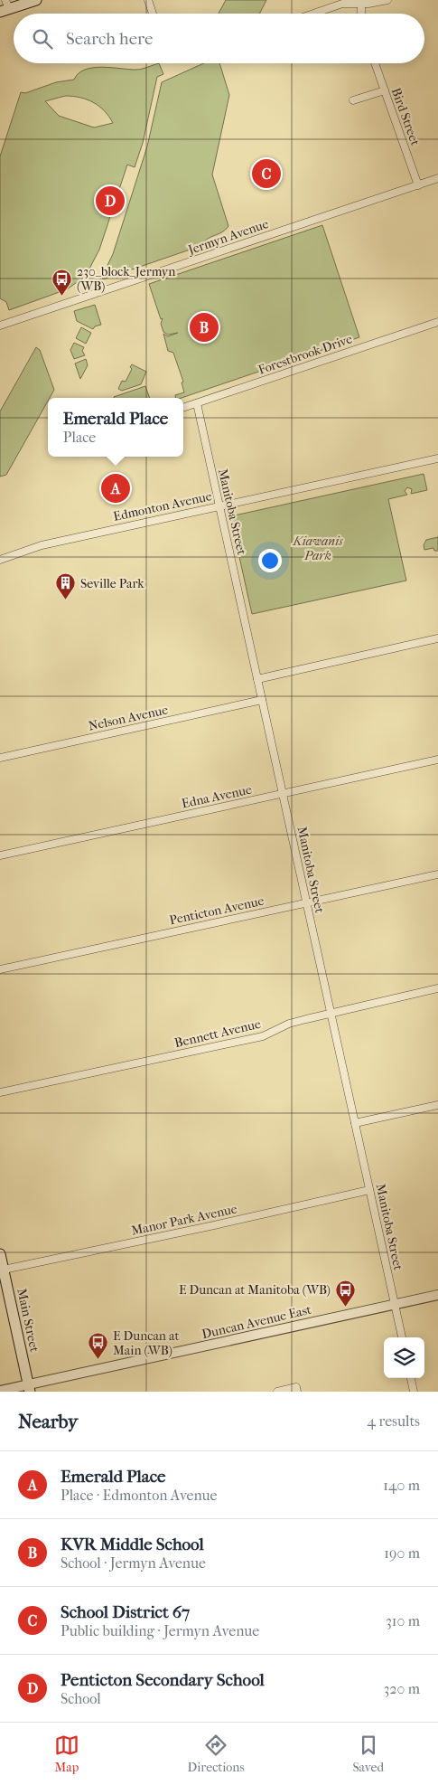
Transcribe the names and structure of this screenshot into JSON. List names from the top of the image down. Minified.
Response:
{"streets":{"main road":["Main Street"],"street":["Bird Street","Jermyn Avenue","Forestbrook Drive","Edmonton Avenue","Manitoba Street","Nelson Avenue","Edna Avenue","Penticton Avenue","Bennett Avenue","Manor Park Avenue","Duncan Avenue East"]},"crossings":[["Bird Street","Jermyn Avenue"],["Forestbrook Drive","Manitoba Street"],["Edmonton Avenue","Manitoba Street"],["Manitoba Street","Nelson Avenue"],["Manitoba Street","Edna Avenue"],["Manitoba Street","Penticton Avenue"],["Manitoba Street","Bennett Avenue"],["Manitoba Street","Manor Park Avenue"],["Manitoba Street","Duncan Avenue East"],["Manor Park Avenue","Main Street"],["Main Street","Duncan Avenue East"]],"parks":["Kiawanis Park"],"places":{"bus stop":["230_block_Jermyn (WB)","E Duncan at Manitoba (WB)","E Duncan at Main (WB)"],"building":["Seville Park"]},"page":{"search":"Search here","pins":["C","D","B","A"],"popup":["Emerald Place","Place"],"heading":["Nearby","4 results"],"list":[{"mark":"A","name":"Emerald Place","note":"Place · Edmonton Avenue","value":"140 m"},{"mark":"B","name":"KVR Middle School","note":"School · Jermyn Avenue","value":"190 m"},{"mark":"C","name":"School District 67","note":"Public building · Jermyn Avenue","value":"310 m"},{"mark":"D","name":"Penticton Secondary School","note":"School","value":"320 m"}],"nav":["Map","Directions","Saved"]}}
